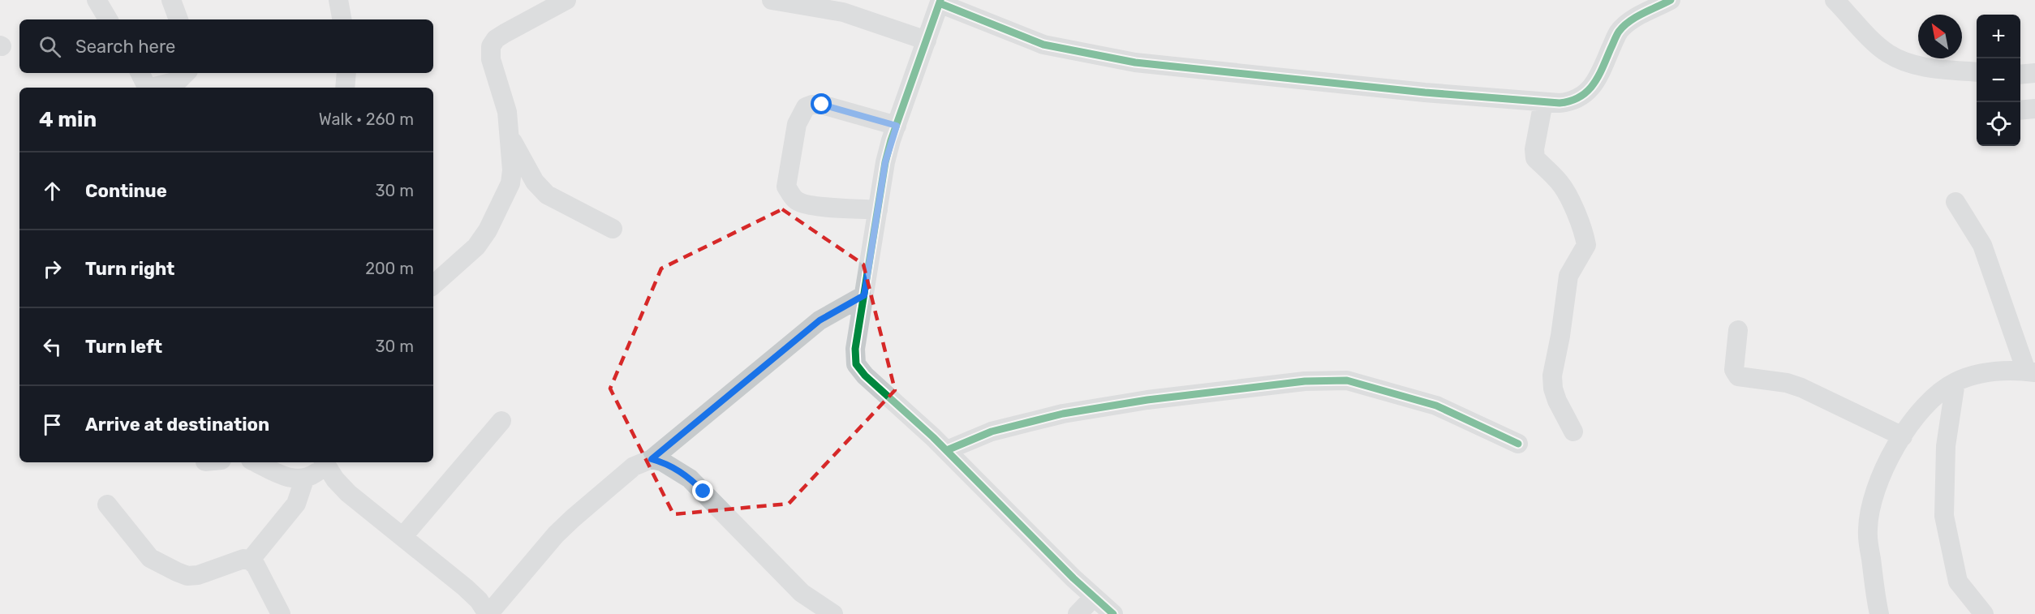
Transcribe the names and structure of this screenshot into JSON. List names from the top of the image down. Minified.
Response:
{"north":"top left","page":{"map_buttons":["+","−"],"search":"Search here","heading":["4 min","Walk · 260 m"],"list":[["Continue","30 m"],["Turn right","200 m"],["Turn left","30 m"],"Arrive at destination"]}}
